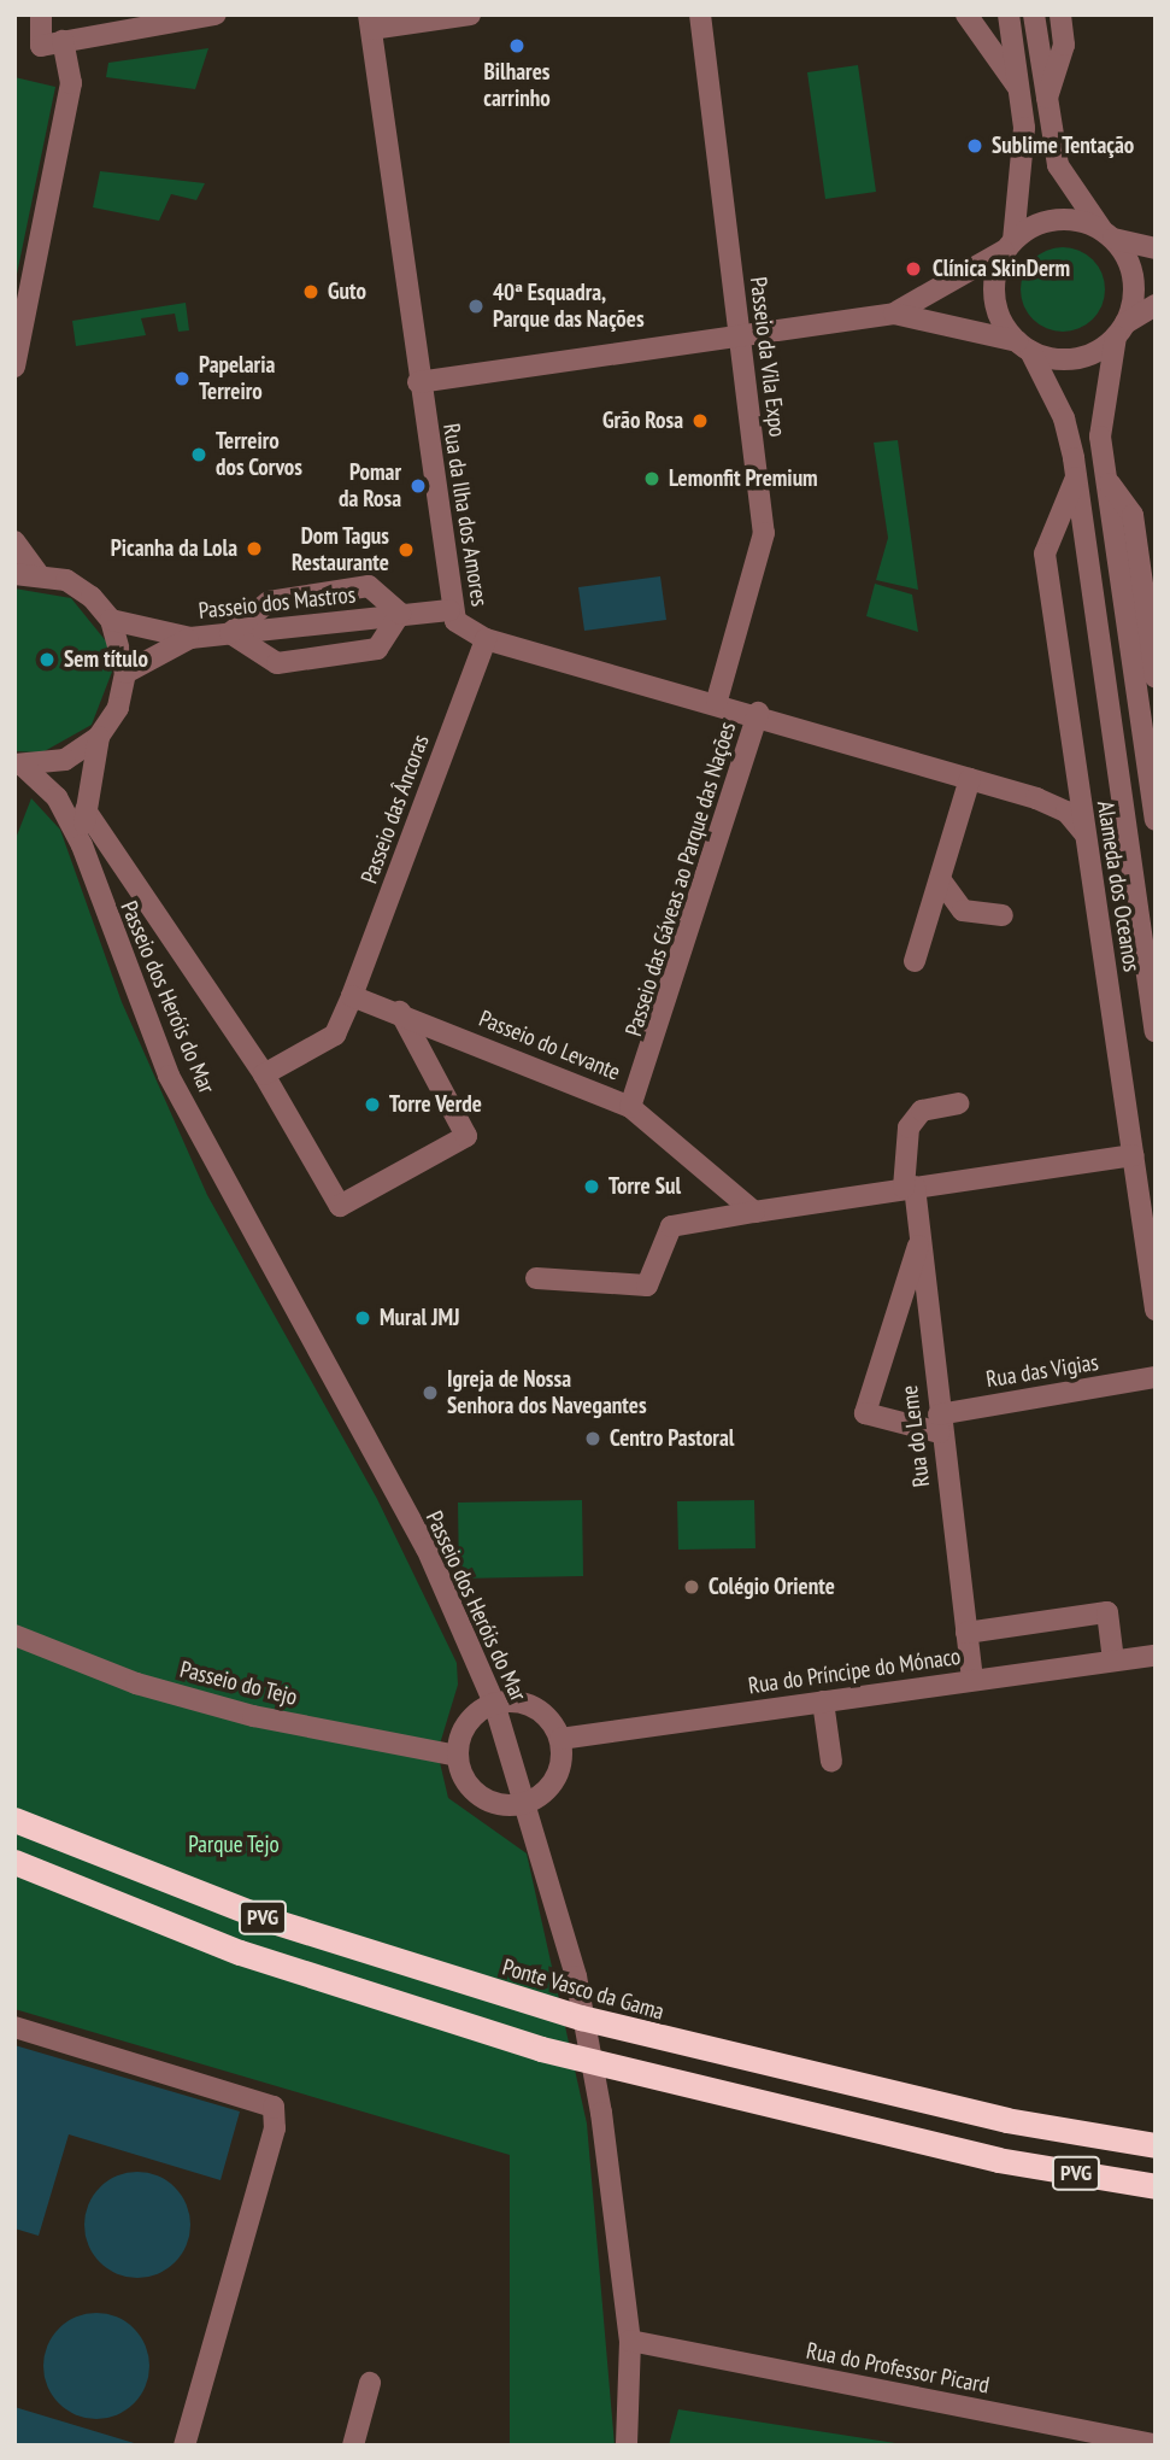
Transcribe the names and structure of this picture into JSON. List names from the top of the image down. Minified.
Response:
{"streets":{"highway":["PVG","Ponte Vasco da Gama"],"street":["Passeio da Vila Expo","Rua da Ilha dos Amores","Passeio dos Mastros","Passeio das Âncoras","Passeio das Gáveas ao Parque das Nações","Alameda dos Oceanos","Passeio dos Heróis do Mar","Passeio do Levante","Rua das Vigias","Rua do Leme","Rua do Príncipe do Mónaco","Passeio do Tejo","Rua do Professor Picard"]},"crossings":[["Passeio da Vila Expo","Rua da Ilha dos Amores"],["Rua da Ilha dos Amores","Passeio dos Mastros"],["Rua da Ilha dos Amores","Passeio das Âncoras"],["Rua da Ilha dos Amores","Passeio das Gáveas ao Parque das Nações"],["Rua da Ilha dos Amores","Alameda dos Oceanos"],["Passeio das Âncoras","Passeio do Levante"],["Passeio das Gáveas ao Parque das Nações","Passeio do Levante"],["Passeio dos Heróis do Mar","Rua do Professor Picard"],["Rua das Vigias","Rua do Leme"],["Rua do Leme","Rua do Príncipe do Mónaco"]],"parks":["Parque Tejo"],"places":["Bilhares carrinho","Sublime Tentação","Clínica SkinDerm","Guto","40ª Esquadra, Parque das Nações","Papelaria Terreiro","Grão Rosa","Terreiro dos Corvos","Lemonfit Premium","Pomar da Rosa","Picanha da Lola","Dom Tagus Restaurante","Sem título","Torre Verde","Torre Sul","Mural JMJ","Igreja de Nossa Senhora dos Navegantes","Centro Pastoral","Colégio Oriente"]}
